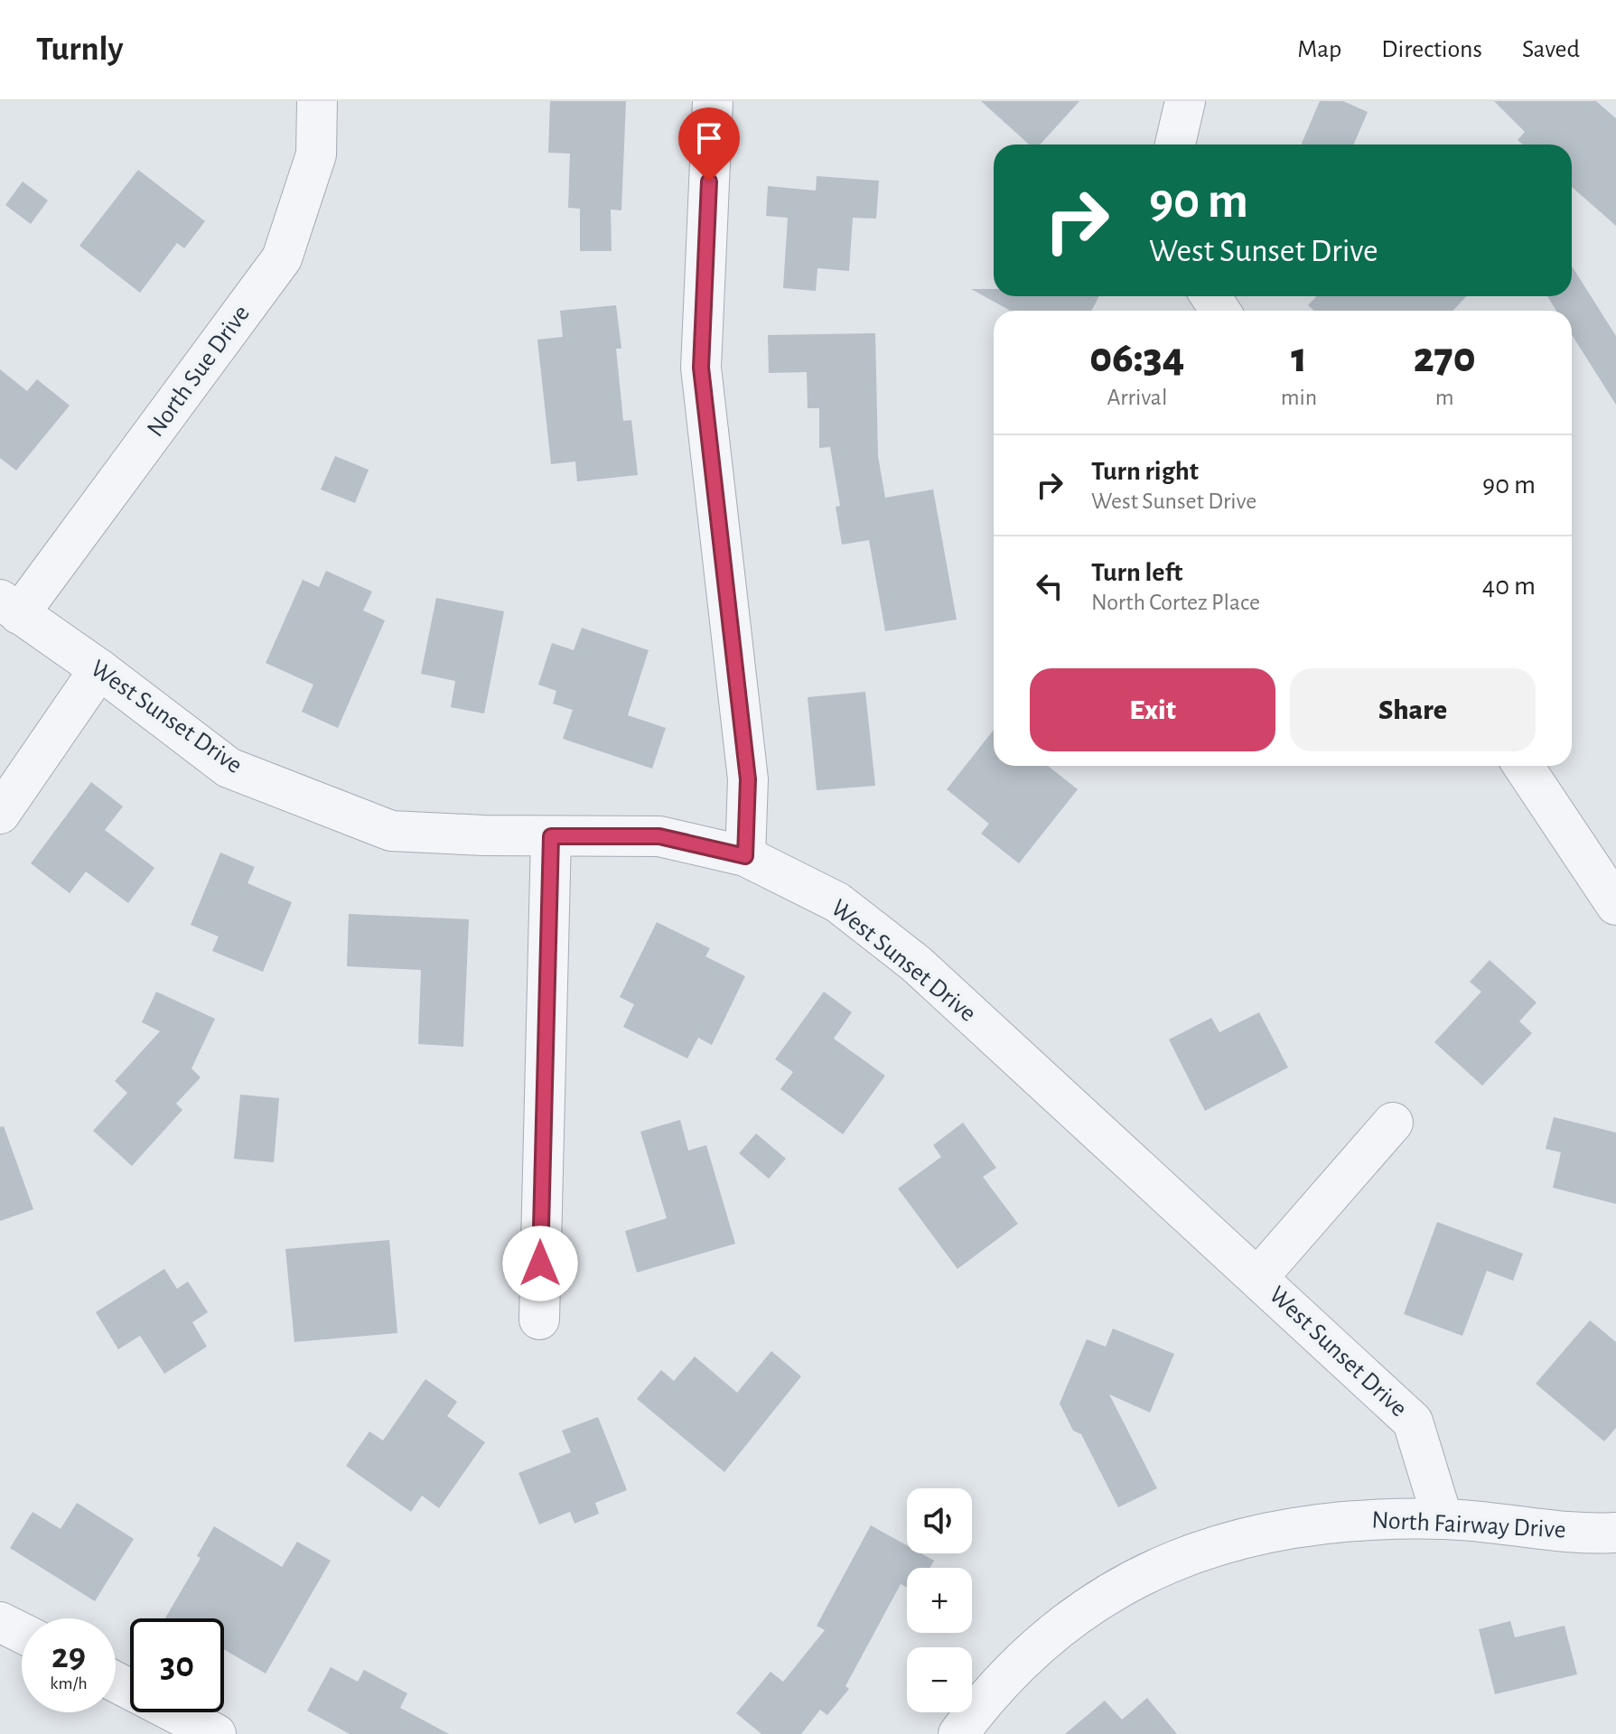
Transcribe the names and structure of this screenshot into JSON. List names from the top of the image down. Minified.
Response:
{"streets":{"street":["North Sue Drive","West Sunset Drive","North Fairway Drive"]},"crossings":[["North Sue Drive","West Sunset Drive"],["West Sunset Drive","North Fairway Drive"]],"page":{"header":"Turnly","nav":["Map","Directions","Saved"],"turn":["90 m","West Sunset Drive"],"eta":["06:34","Arrival","1","min","270","m"],"list":[{"name":"Turn right","note":"West Sunset Drive","value":"90 m"},{"name":"Turn left","note":"North Cortez Place","value":"40 m"}],"buttons":["Exit","Share"],"map_buttons":["+","−"],"speed":"29 km/h","limit":"30"}}
